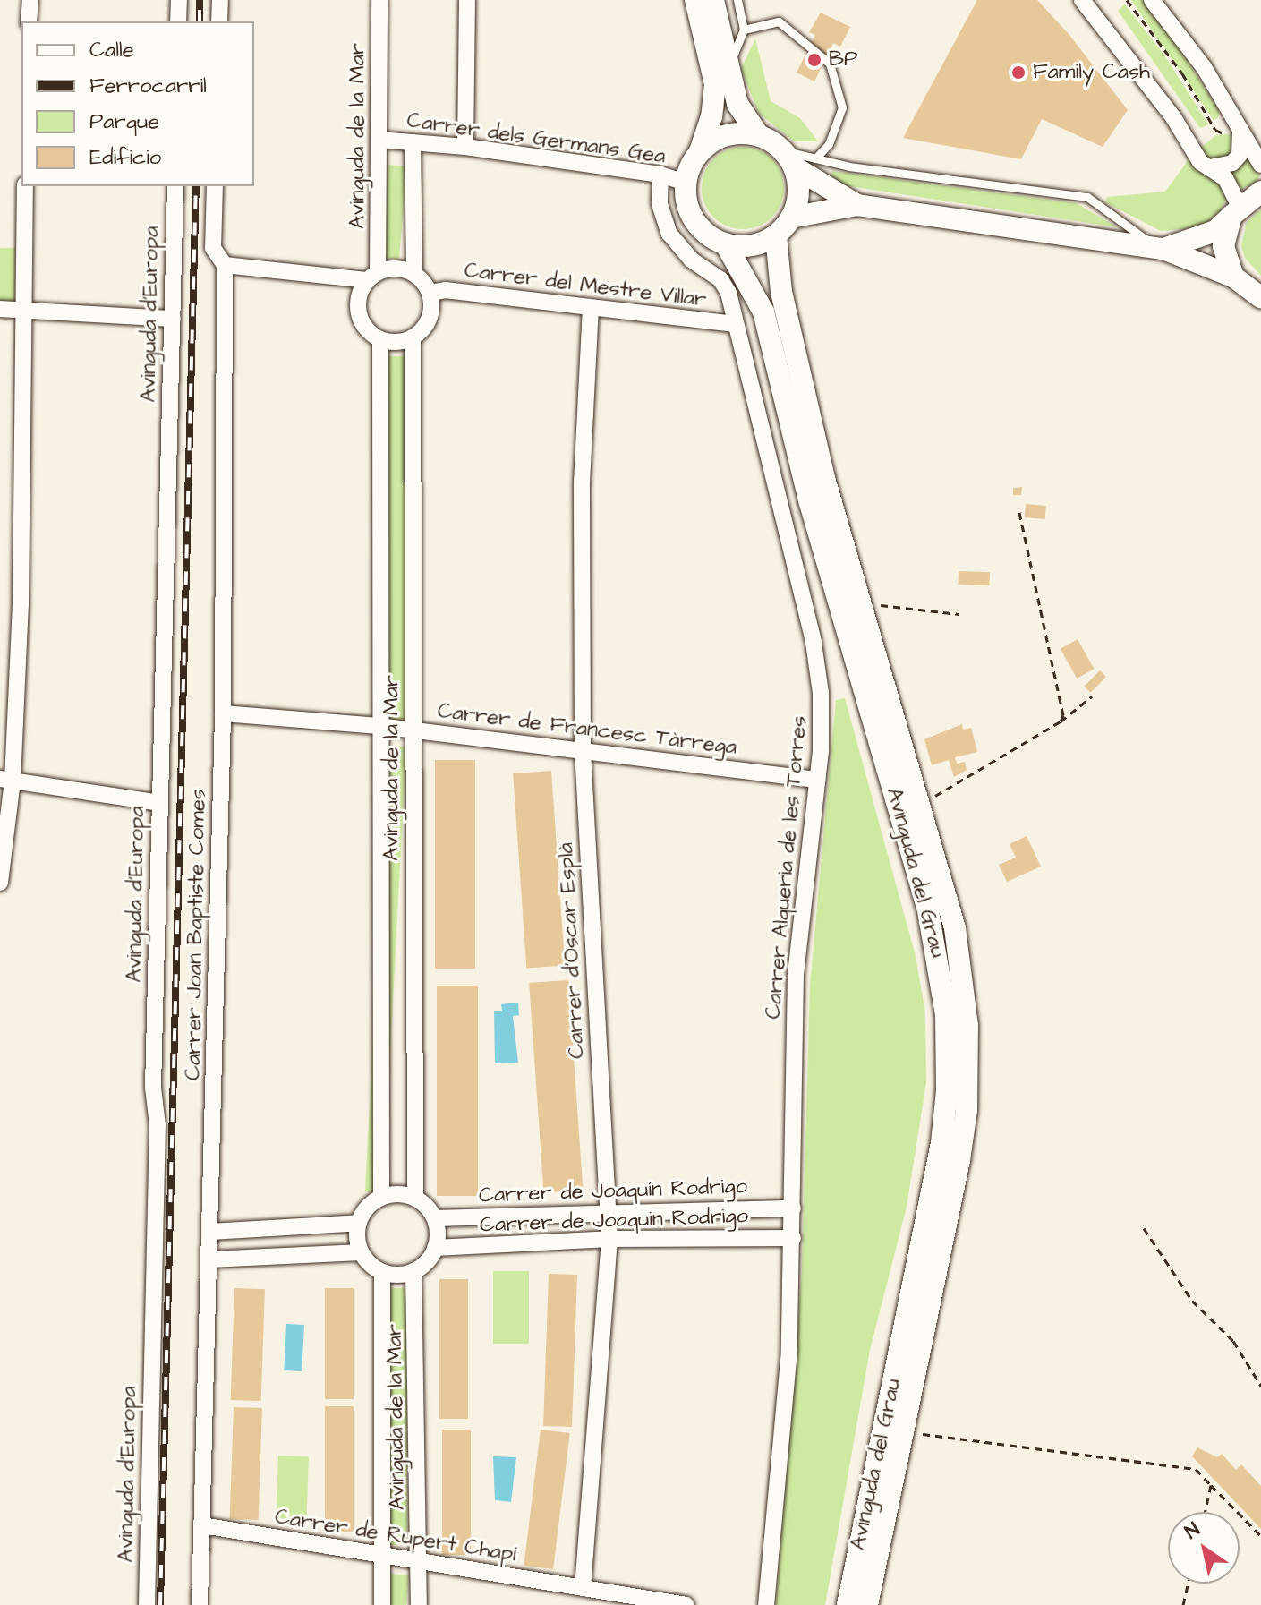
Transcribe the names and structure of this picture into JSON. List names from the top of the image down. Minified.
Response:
{"streets":{"main road":["Avinguda del Grau"],"street":["Avinguda de la Mar","Carrer dels Germans Gea","Carrer del Mestre Villar","Avinguda d'Europa","Carrer de Francesc Tàrrega","Carrer Alqueria de les Torres","Carrer Joan Baptiste Comes","Carrer d'Oscar Esplà","Carrer de Joaquín Rodrigo","Carrer de Joaquin Rodrigo","Carrer de Rupert Chapí"]},"crossings":[["Avinguda de la Mar","Carrer dels Germans Gea"],["Avinguda de la Mar","Carrer del Mestre Villar"],["Avinguda de la Mar","Carrer de Francesc Tàrrega"],["Avinguda de la Mar","Carrer de Joaquín Rodrigo"],["Avinguda de la Mar","Carrer de Joaquin Rodrigo"],["Avinguda de la Mar","Carrer de Rupert Chapí"],["Carrer dels Germans Gea","Avinguda del Grau"],["Carrer del Mestre Villar","Carrer Alqueria de les Torres"],["Carrer del Mestre Villar","Carrer d'Oscar Esplà"],["Carrer de Francesc Tàrrega","Carrer Alqueria de les Torres"],["Carrer de Francesc Tàrrega","Carrer Joan Baptiste Comes"],["Carrer de Francesc Tàrrega","Carrer d'Oscar Esplà"],["Carrer Alqueria de les Torres","Carrer de Joaquín Rodrigo"],["Carrer Alqueria de les Torres","Carrer de Joaquin Rodrigo"],["Carrer Joan Baptiste Comes","Carrer de Rupert Chapí"],["Carrer d'Oscar Esplà","Carrer de Joaquín Rodrigo"],["Carrer d'Oscar Esplà","Carrer de Joaquin Rodrigo"],["Carrer d'Oscar Esplà","Carrer de Rupert Chapí"],["Carrer de Joaquín Rodrigo","Carrer de Joaquin Rodrigo"]],"places":["BP","Family Cash"],"legend":["Calle","Ferrocarril","Parque","Edificio"],"north":"top left"}
